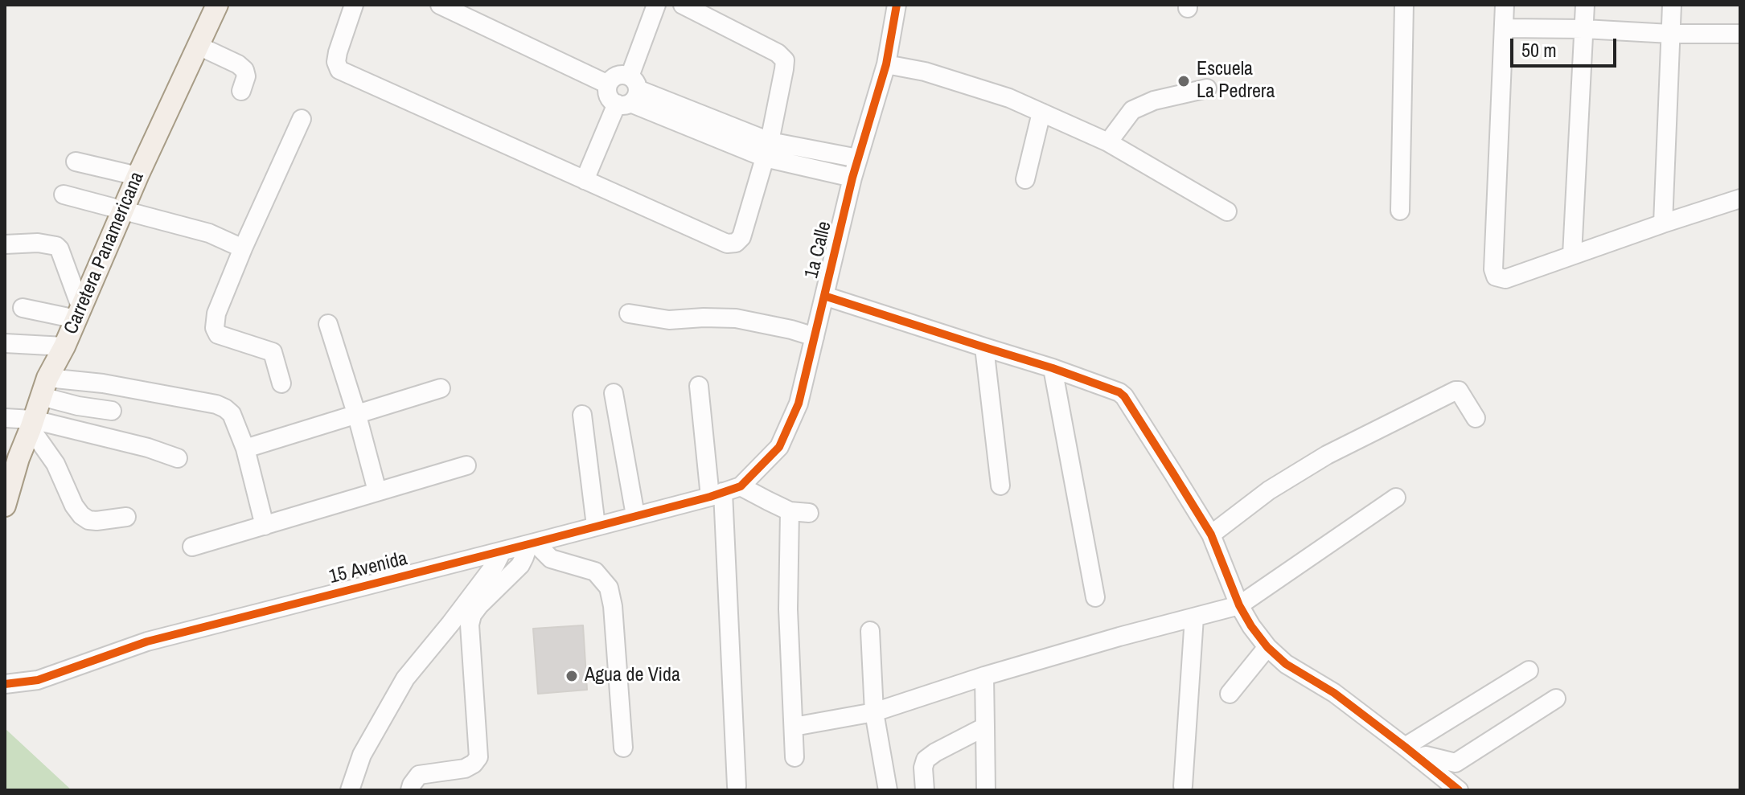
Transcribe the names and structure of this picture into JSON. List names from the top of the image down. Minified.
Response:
{"streets":{"main road":["Carretera Panamericana"],"street":["1a Calle","15 Avenida"]},"crossings":[["1a Calle","15 Avenida"]],"places":["Escuela La Pedrera","Agua de Vida"],"scale_bar":"50 m"}
